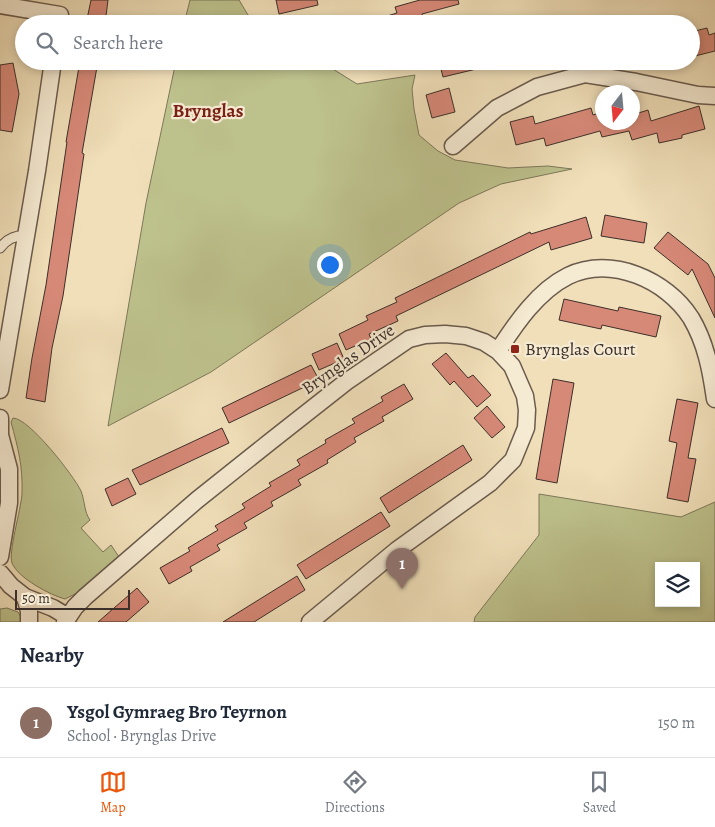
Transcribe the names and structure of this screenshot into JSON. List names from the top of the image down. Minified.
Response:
{"streets":{"street":["Brynglas Drive"]},"districts":["Brynglas"],"places":{"transit":["Brynglas Court"]},"scale_bar":"50 m","north":"bottom","page":{"search":"Search here","pins":"1","scale":"50 m","heading":"Nearby","list":[{"mark":"1","name":"Ysgol Gymraeg Bro Teyrnon","note":"School · Brynglas Drive","value":"150 m"}],"nav":["Map","Directions","Saved"]}}
